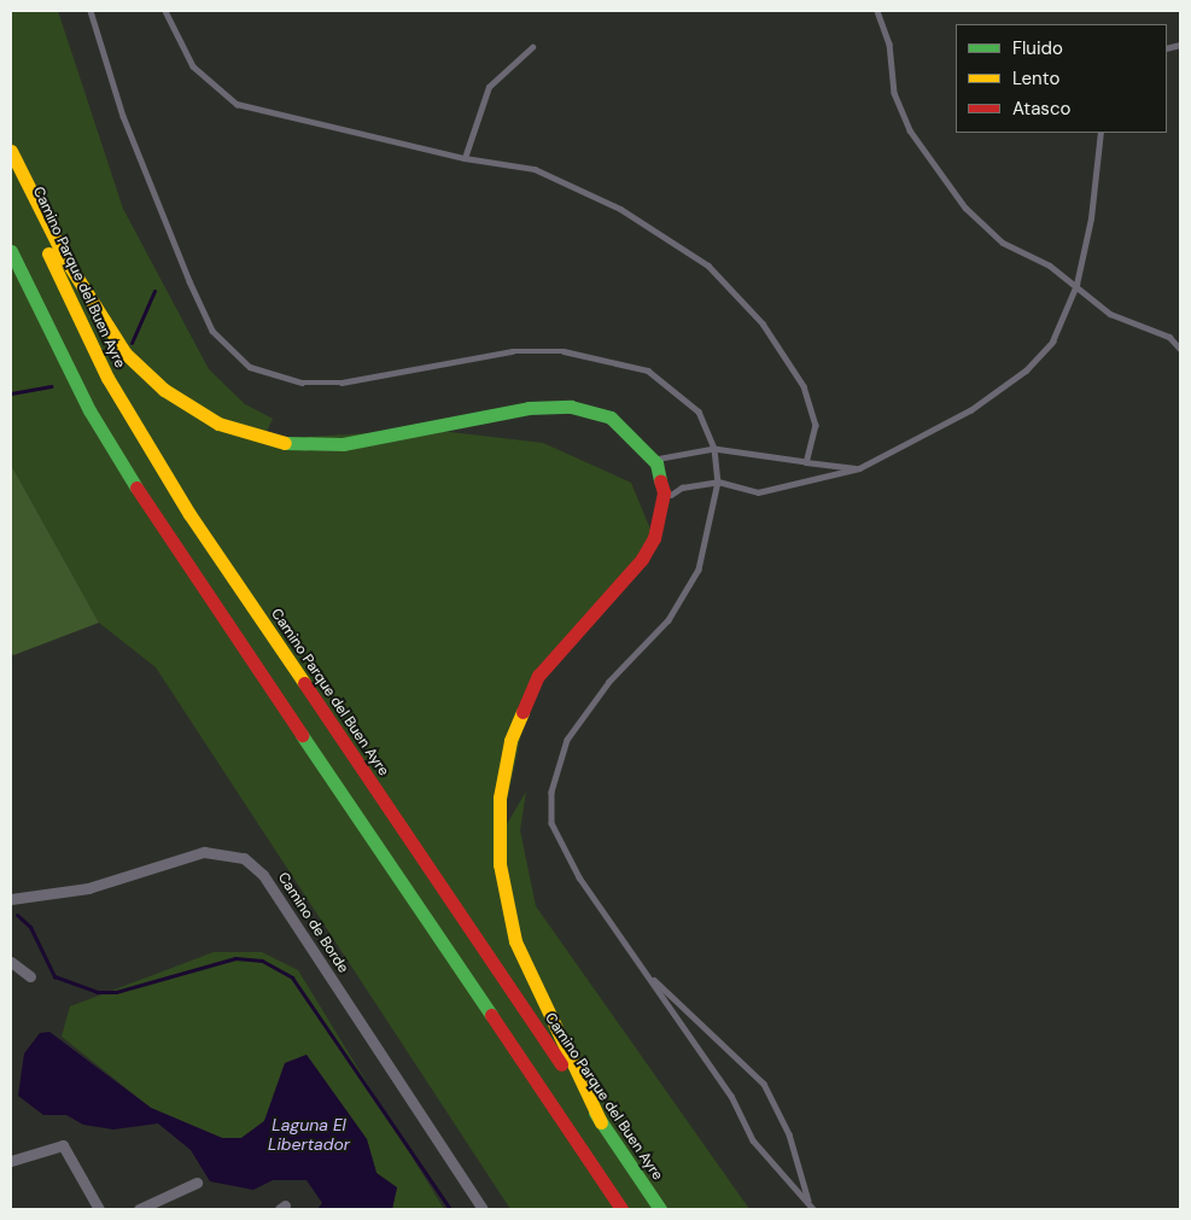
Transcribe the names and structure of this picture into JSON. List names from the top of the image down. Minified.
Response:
{"streets":{"highway":["Camino Parque del Buen Ayre"],"street":["Camino de Borde"]},"water":["Laguna El Libertador"],"legend":["Fluido","Lento","Atasco"]}
